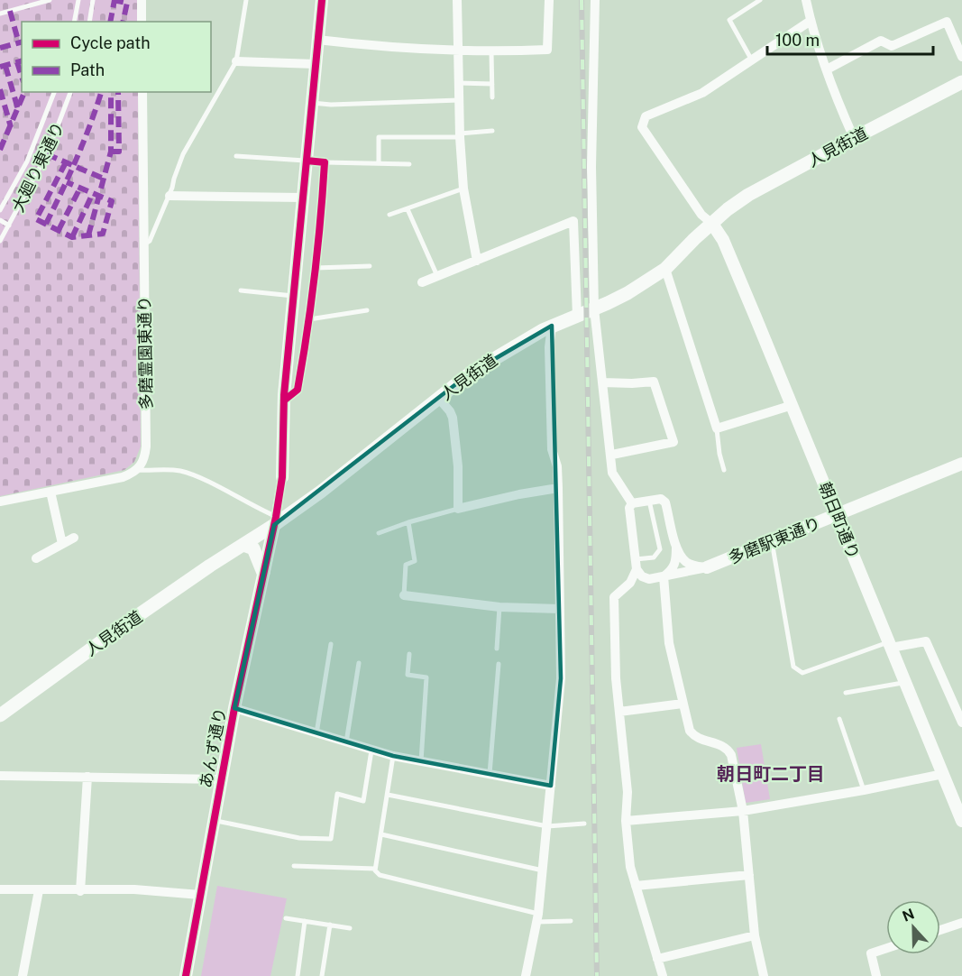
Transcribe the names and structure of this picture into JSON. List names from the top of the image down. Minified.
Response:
{"streets":{"main road":["人見街道"],"street":["多磨霊園東通り","朝日町通り","多磨駅東通り","あんず通り"],"lane":["大廻り東通り"]},"crossings":[["人見街道","朝日町通り"],["人見街道","あんず通り"],["朝日町通り","多磨駅東通り"]],"districts":["朝日町二丁目"],"legend":["Cycle path","Path"],"scale_bar":"100 m","north":"top"}
